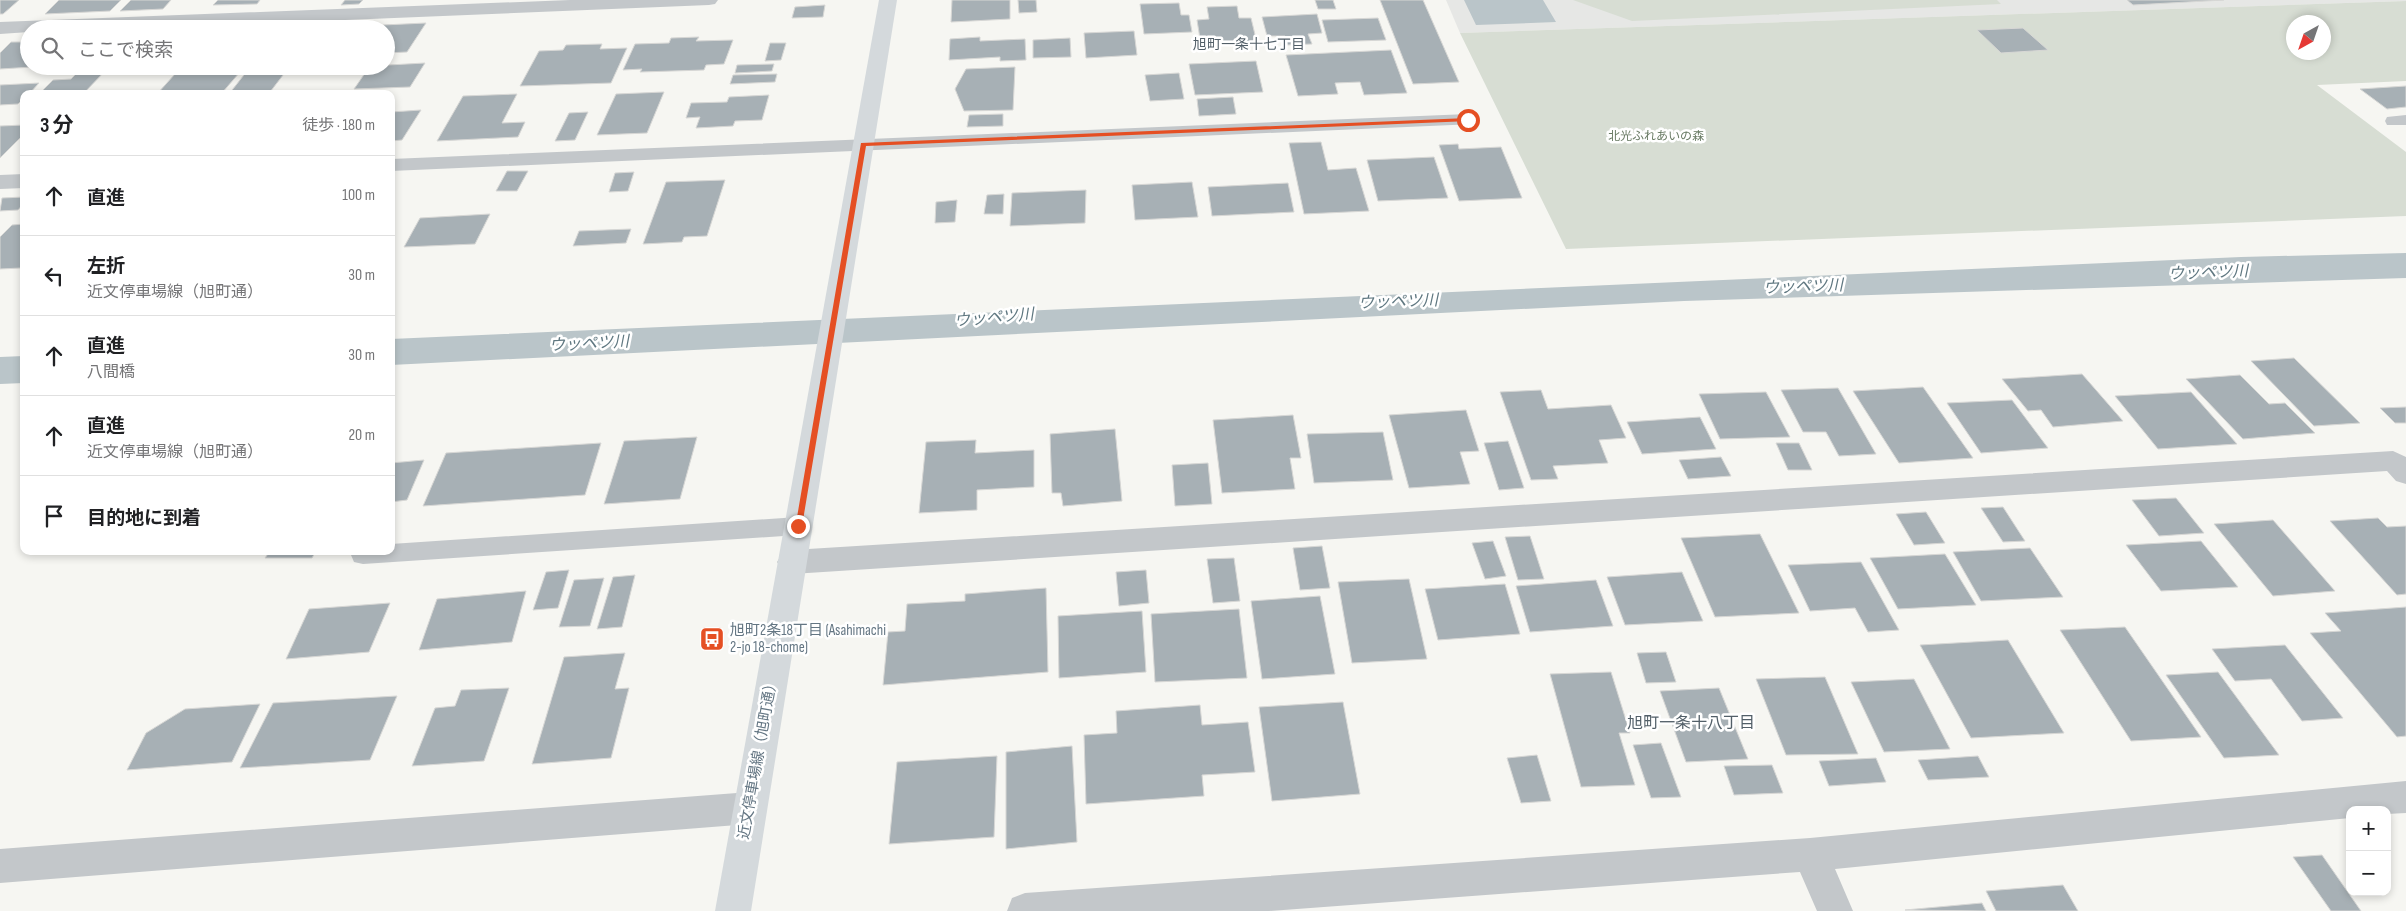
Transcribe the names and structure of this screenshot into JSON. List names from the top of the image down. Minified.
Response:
{"streets":{"main road":["近文停車場線（旭町通）"]},"districts":["旭町一条十七丁目","旭町一条十八丁目"],"water":["ウッペツ川"],"parks":["北光ふれあいの森"],"places":{"bus stop":["旭町2条18丁目 (Asahimachi 2-jo 18-chome)"]},"north":"bottom left","page":{"search":"ここで検索","heading":["3 分","徒歩 · 180 m"],"list":[["直進","100 m"],["左折","近文停車場線（旭町通）","30 m"],["直進","八間橋","30 m"],["直進","近文停車場線（旭町通）","20 m"],"目的地に到着"],"map_buttons":["+","−"]}}
